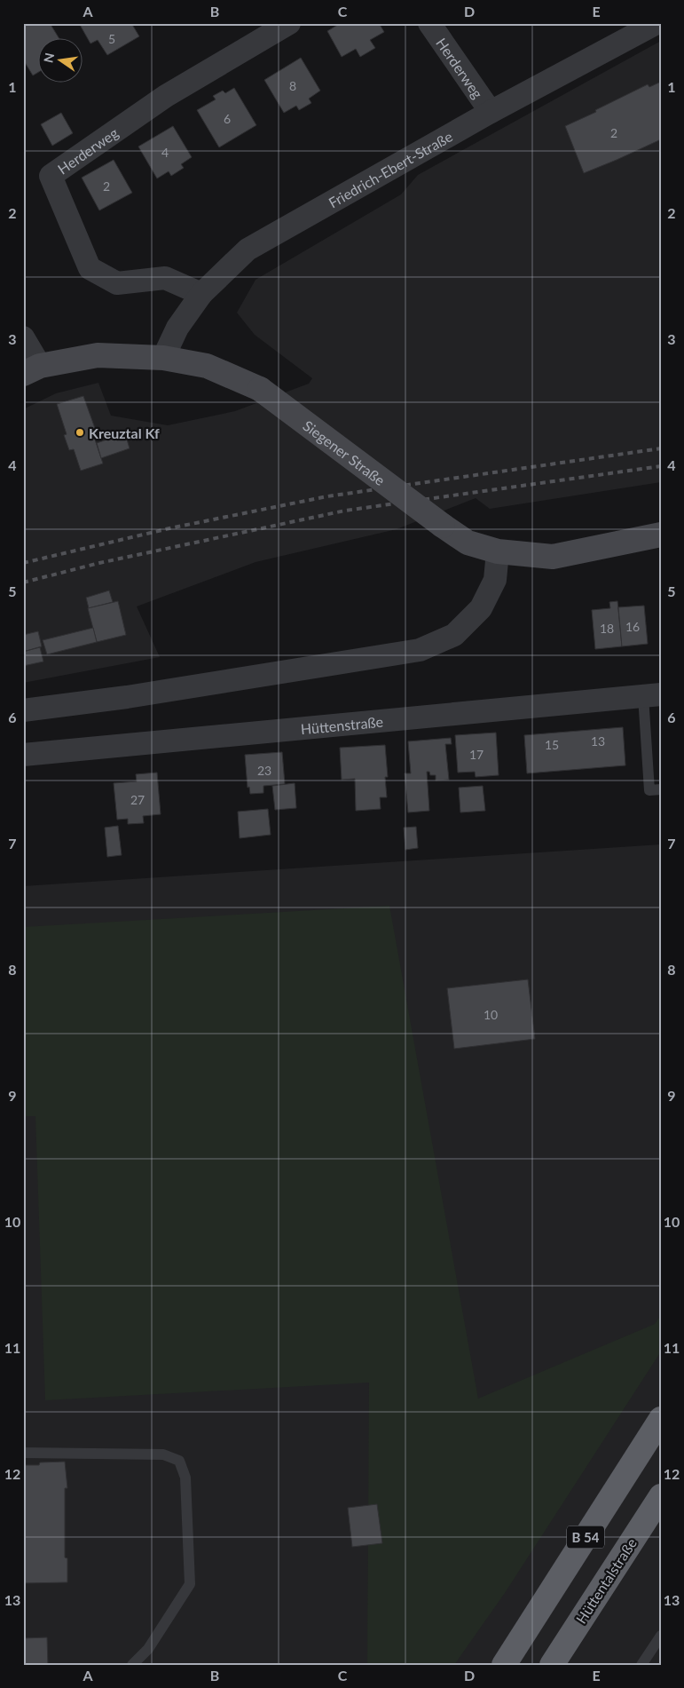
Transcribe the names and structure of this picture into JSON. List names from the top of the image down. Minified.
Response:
{"streets":{"highway":["B 54","Hüttentalstraße"],"main road":["Siegener Straße"],"street":["Herderweg","Friedrich-Ebert-Straße","Hüttenstraße"]},"crossings":[["Herderweg","Friedrich-Ebert-Straße"],["Friedrich-Ebert-Straße","Siegener Straße"]],"places":["Kreuztal Kf"],"house_numbers":["5","8","6","2","4","2","16","18","13","15","17","23","27","10"],"north":"left","grid":{"columns":["A","B","C","D","E"],"rows":["1","2","3","4","5","6","7","8","9","10","11","12","13"]}}
